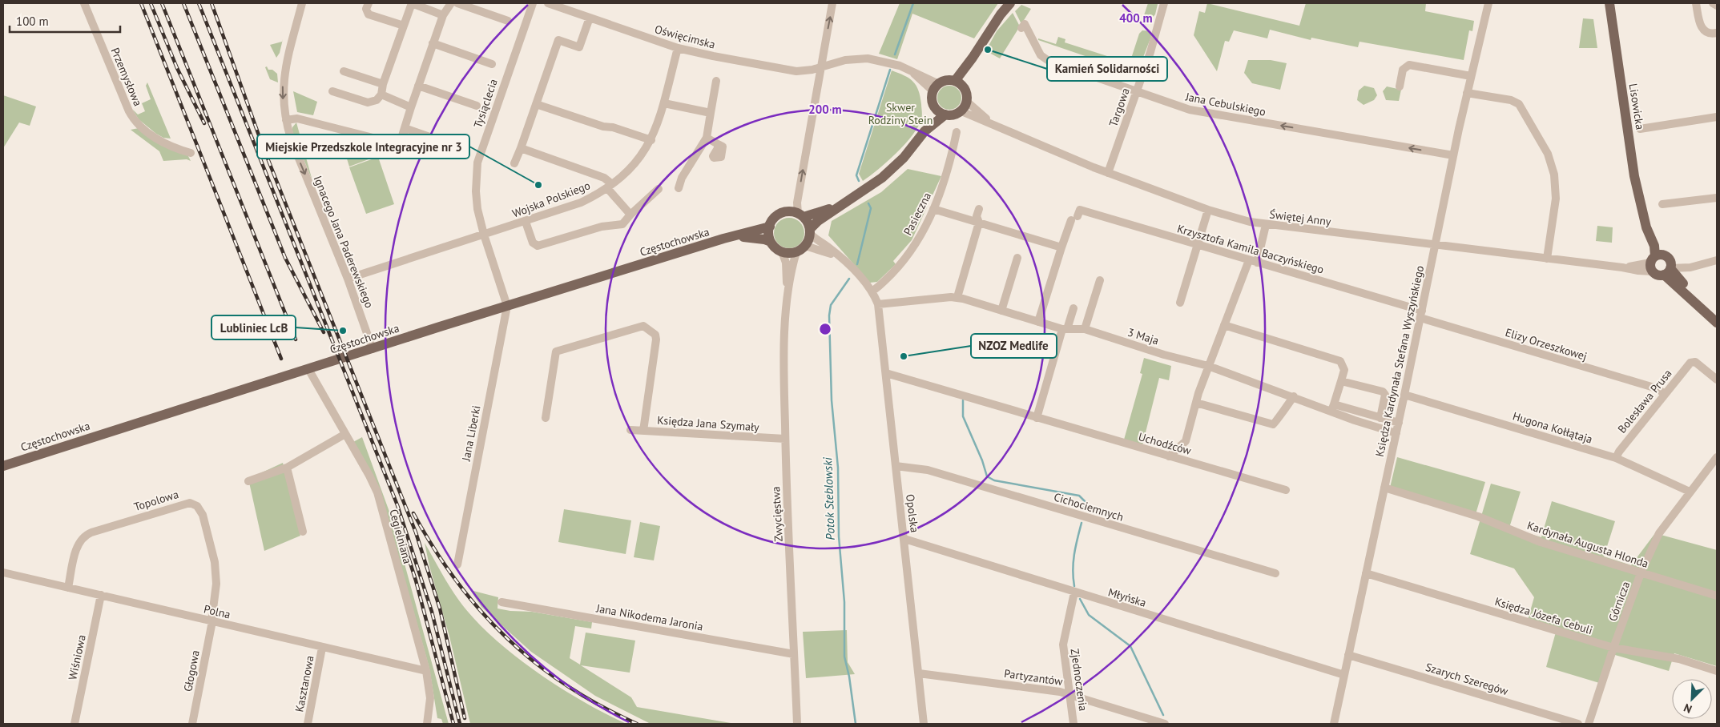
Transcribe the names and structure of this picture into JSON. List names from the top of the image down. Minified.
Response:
{"streets":{"main road":["Lisowicka","Częstochowska"],"street":["Oświęcimska","Przemysłowa","Tysiąclecia","Jana Cebulskiego","Targowa","Wojska Polskiego","Pasieczna","Świętej Anny","Ignacego Jana Paderewskiego","Krzysztofa Kamila Baczyńskiego","3 Maja","Elizy Orzeszkowej","Księdza Kardynała Stefana Wyszyńskiego","Bolesława Prusa","Księdza Jana Szymały","Hugona Kołłątaja","Jana Liberki","Uchodźców","Topolowa","Cichociemnych","Opolska","Zwycięstwa","Cegielniana","Kardynała Augusta Hlonda","Młyńska","Górnicza","Polna","Księdza Józefa Cebuli","Jana Nikodema Jaronia","Wiśniowa","Głogowa","Partyzantów","Szarych Szeregów","Zjednoczenia","Kasztanowa"]},"crossings":[["Oświęcimska","Wojska Polskiego"],["Tysiąclecia","Wojska Polskiego"],["Tysiąclecia","Częstochowska"],["Tysiąclecia","Jana Liberki"],["Jana Cebulskiego","Targowa"],["Jana Cebulskiego","Księdza Kardynała Stefana Wyszyńskiego"],["Lisowicka","Świętej Anny"],["Targowa","Świętej Anny"],["Wojska Polskiego","Ignacego Jana Paderewskiego"],["Świętej Anny","Księdza Kardynała Stefana Wyszyńskiego"],["Ignacego Jana Paderewskiego","Częstochowska"],["Częstochowska","Jana Liberki"],["Częstochowska","Zwycięstwa"],["Częstochowska","Cegielniana"],["Krzysztofa Kamila Baczyńskiego","Elizy Orzeszkowej"],["Krzysztofa Kamila Baczyńskiego","Księdza Kardynała Stefana Wyszyńskiego"],["3 Maja","Księdza Kardynała Stefana Wyszyńskiego"],["3 Maja","Opolska"],["Elizy Orzeszkowej","Księdza Kardynała Stefana Wyszyńskiego"],["Elizy Orzeszkowej","Bolesława Prusa"],["Księdza Kardynała Stefana Wyszyńskiego","Hugona Kołłątaja"],["Księdza Kardynała Stefana Wyszyńskiego","Kardynała Augusta Hlonda"],["Księdza Kardynała Stefana Wyszyńskiego","Młyńska"],["Księdza Kardynała Stefana Wyszyńskiego","Księdza Józefa Cebuli"],["Księdza Kardynała Stefana Wyszyńskiego","Szarych Szeregów"],["Bolesława Prusa","Hugona Kołłątaja"],["Księdza Jana Szymały","Zwycięstwa"],["Hugona Kołłątaja","Górnicza"],["Uchodźców","Opolska"],["Topolowa","Polna"],["Topolowa","Głogowa"],["Cichociemnych","Opolska"],["Opolska","Młyńska"],["Opolska","Partyzantów"],["Zwycięstwa","Jana Nikodema Jaronia"],["Cegielniana","Polna"],["Kardynała Augusta Hlonda","Górnicza"],["Młyńska","Zjednoczenia"],["Górnicza","Księdza Józefa Cebuli"],["Polna","Wiśniowa"],["Polna","Głogowa"],["Polna","Kasztanowa"],["Partyzantów","Zjednoczenia"]],"one_way":["Jana Cebulskiego","Ignacego Jana Paderewskiego"],"water":["Potok Steblowski"],"parks":["Skwer Rodziny Stein"],"places":["Kamień Solidarności","Miejskie Przedszkole Integracyjne nr 3","Lubliniec LcB","NZOZ Medlife"],"scale_bar":"100 m","north":"bottom left","rings":["400 m","200 m"]}
